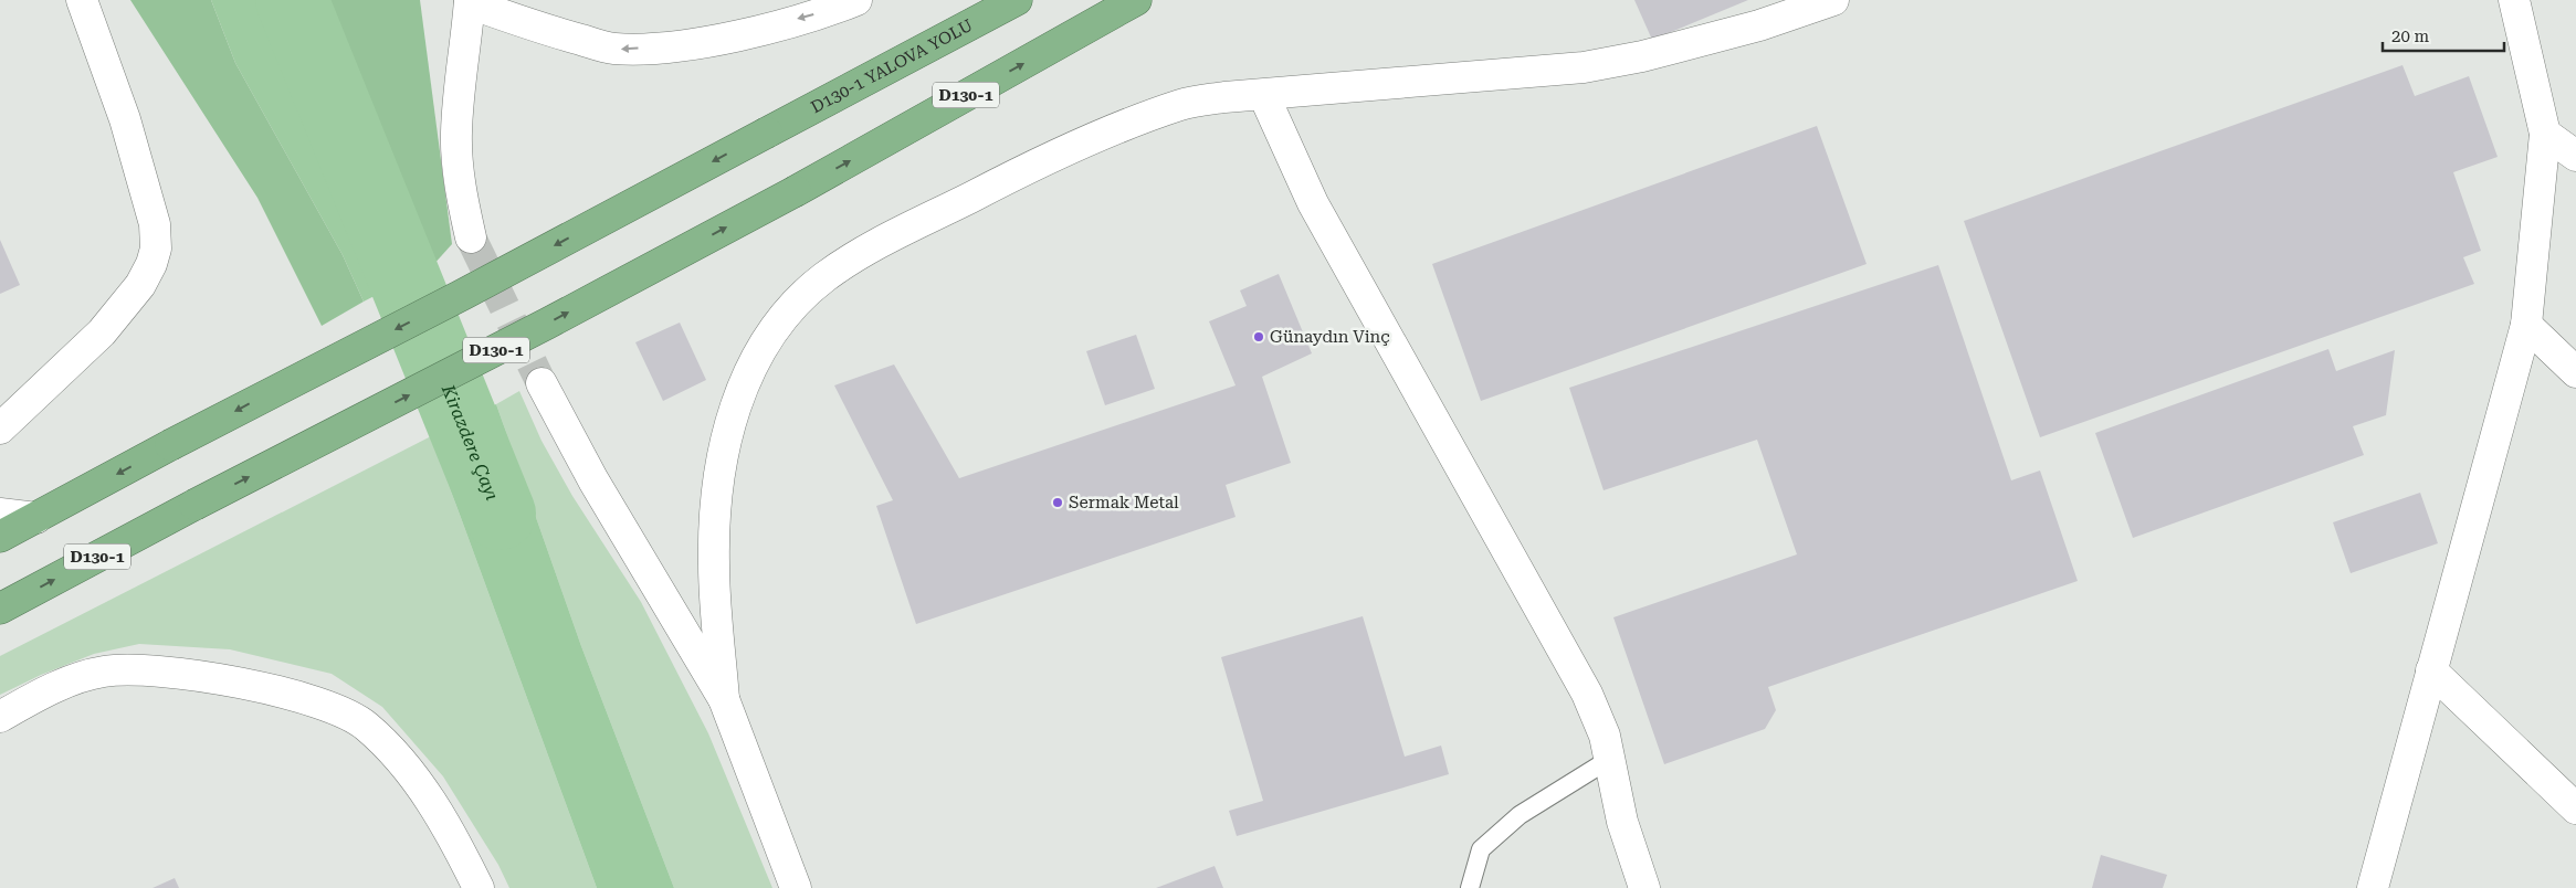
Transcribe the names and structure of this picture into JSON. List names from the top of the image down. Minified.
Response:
{"streets":{"highway":["D130-1 YALOVA YOLU","D130-1"]},"water":["Kirazdere Çayı"],"places":["Günaydın Vinç","Sermak Metal"],"scale_bar":"20 m"}
